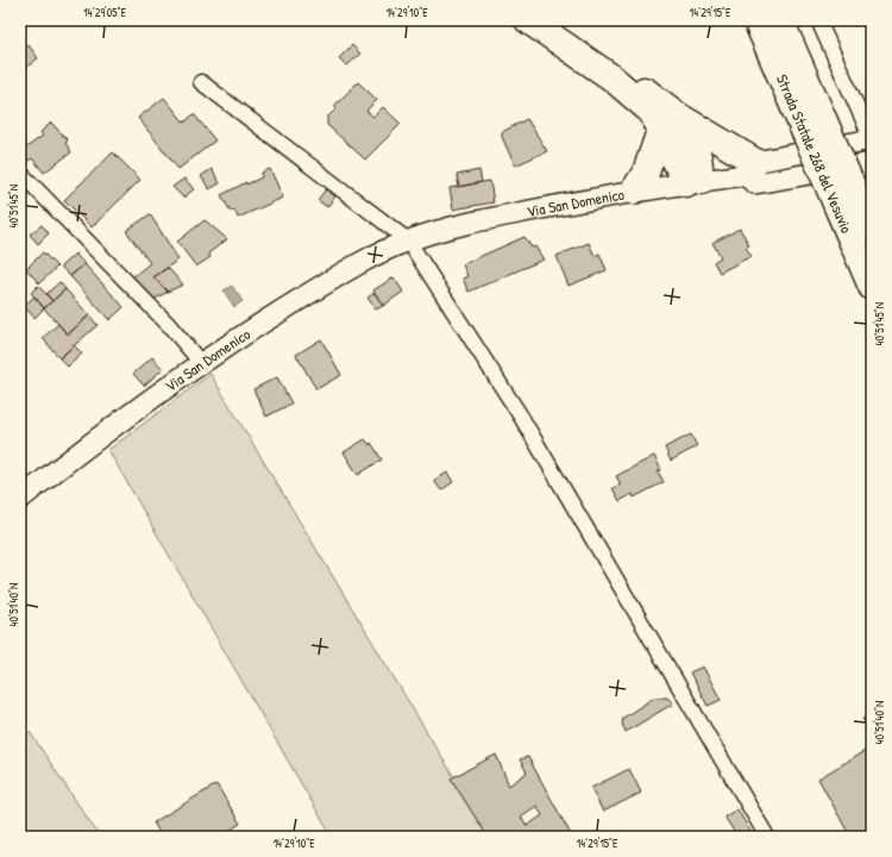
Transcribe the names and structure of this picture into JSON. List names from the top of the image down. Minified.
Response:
{"streets":{"highway":["Strada Statale 268 del Vesuvio"],"street":["Via San Domenico"]},"coordinates":["14°29'05\"E","14°29'10\"E","14°29'15\"E","40°51'45\"N","40°51'40\"N"]}
